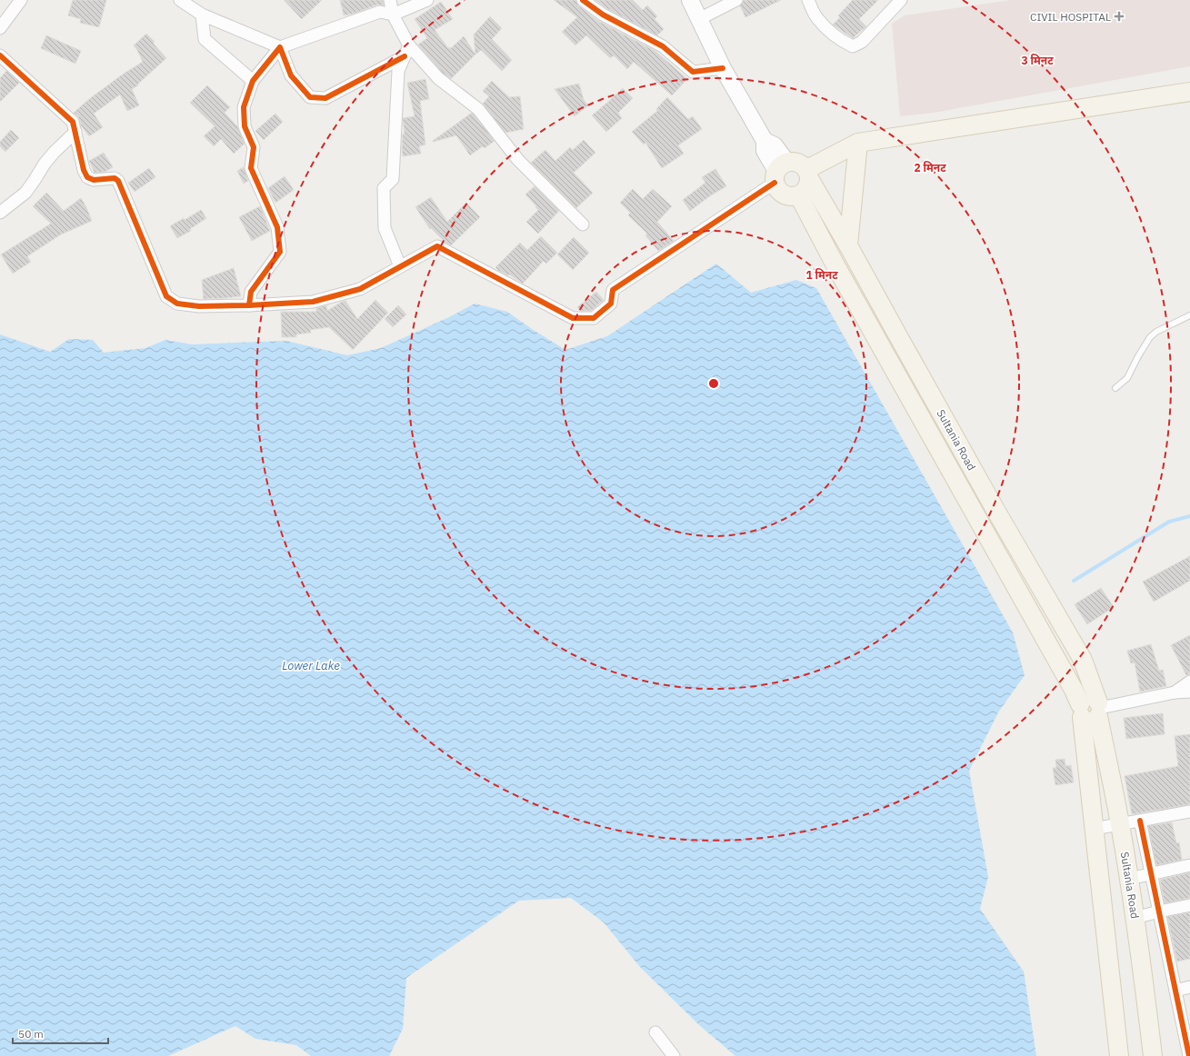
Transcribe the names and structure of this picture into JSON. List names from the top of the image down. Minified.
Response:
{"streets":{"main road":["Sultania Road"]},"water":["Lower Lake"],"places":{"health":["CIVIL HOSPITAL"]},"scale_bar":"50 m","rings":["3 मिनट","2 मिनट","1 मिनट"]}
